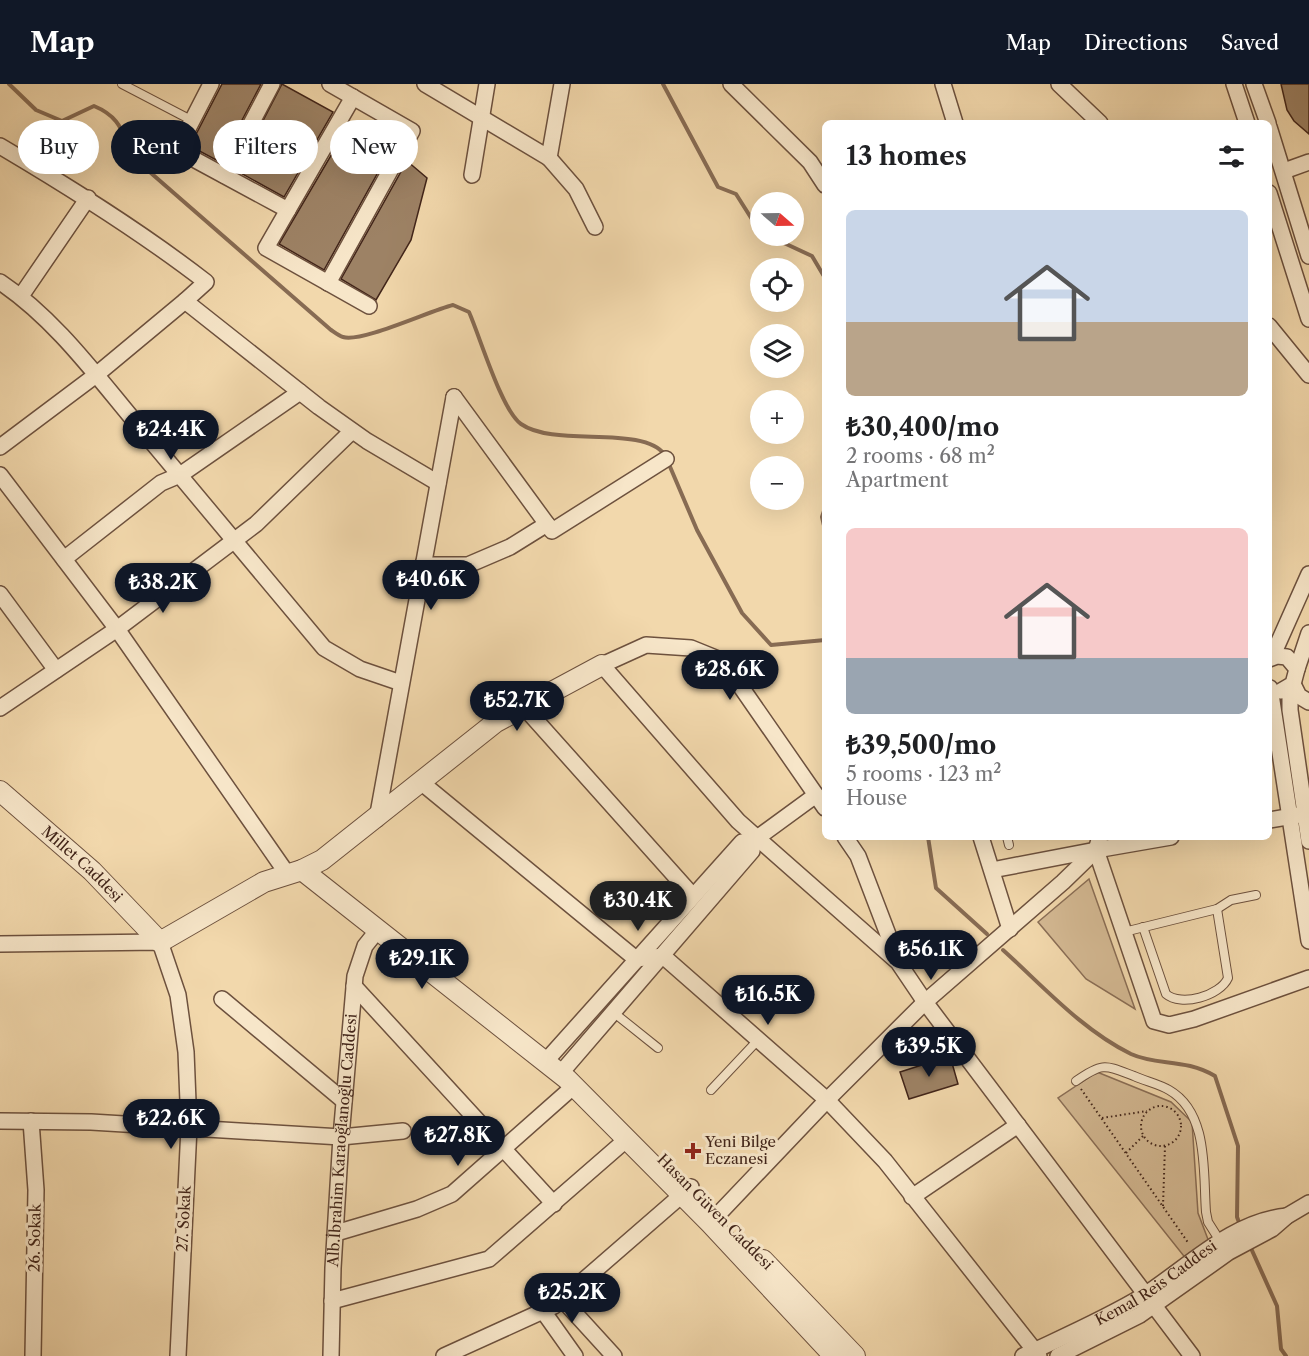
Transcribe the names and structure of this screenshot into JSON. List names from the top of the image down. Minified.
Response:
{"streets":{"street":["Millet Caddesi","Alb.İbrahim Karaoğlanoğlu Caddesi","Hasan Güven Caddesi","27. Sokak","26. Sokak","Kemal Reis Caddesi"]},"crossings":[["Millet Caddesi","27. Sokak"],["Alb.İbrahim Karaoğlanoğlu Caddesi","Hasan Güven Caddesi"]],"places":{"health":["Yeni Bilge Eczanesi"]},"north":"right","page":{"header":"Map","nav":["Map","Directions","Saved"],"chip":["Buy","Rent","Filters","New"],"heading":"13 homes","map_buttons":["+","−"],"list":[{"name":"₺30,400/mo","note":"2 rooms · 68 m² · Apartment"},{"name":"₺39,500/mo","note":"5 rooms · 123 m² · House"}],"price":["₺24.4K","₺40.6K","₺38.2K","₺28.6K","₺52.7K","₺30.4K","₺56.1K","₺29.1K","₺16.5K","₺39.5K","₺22.6K","₺27.8K","₺25.2K"]}}
